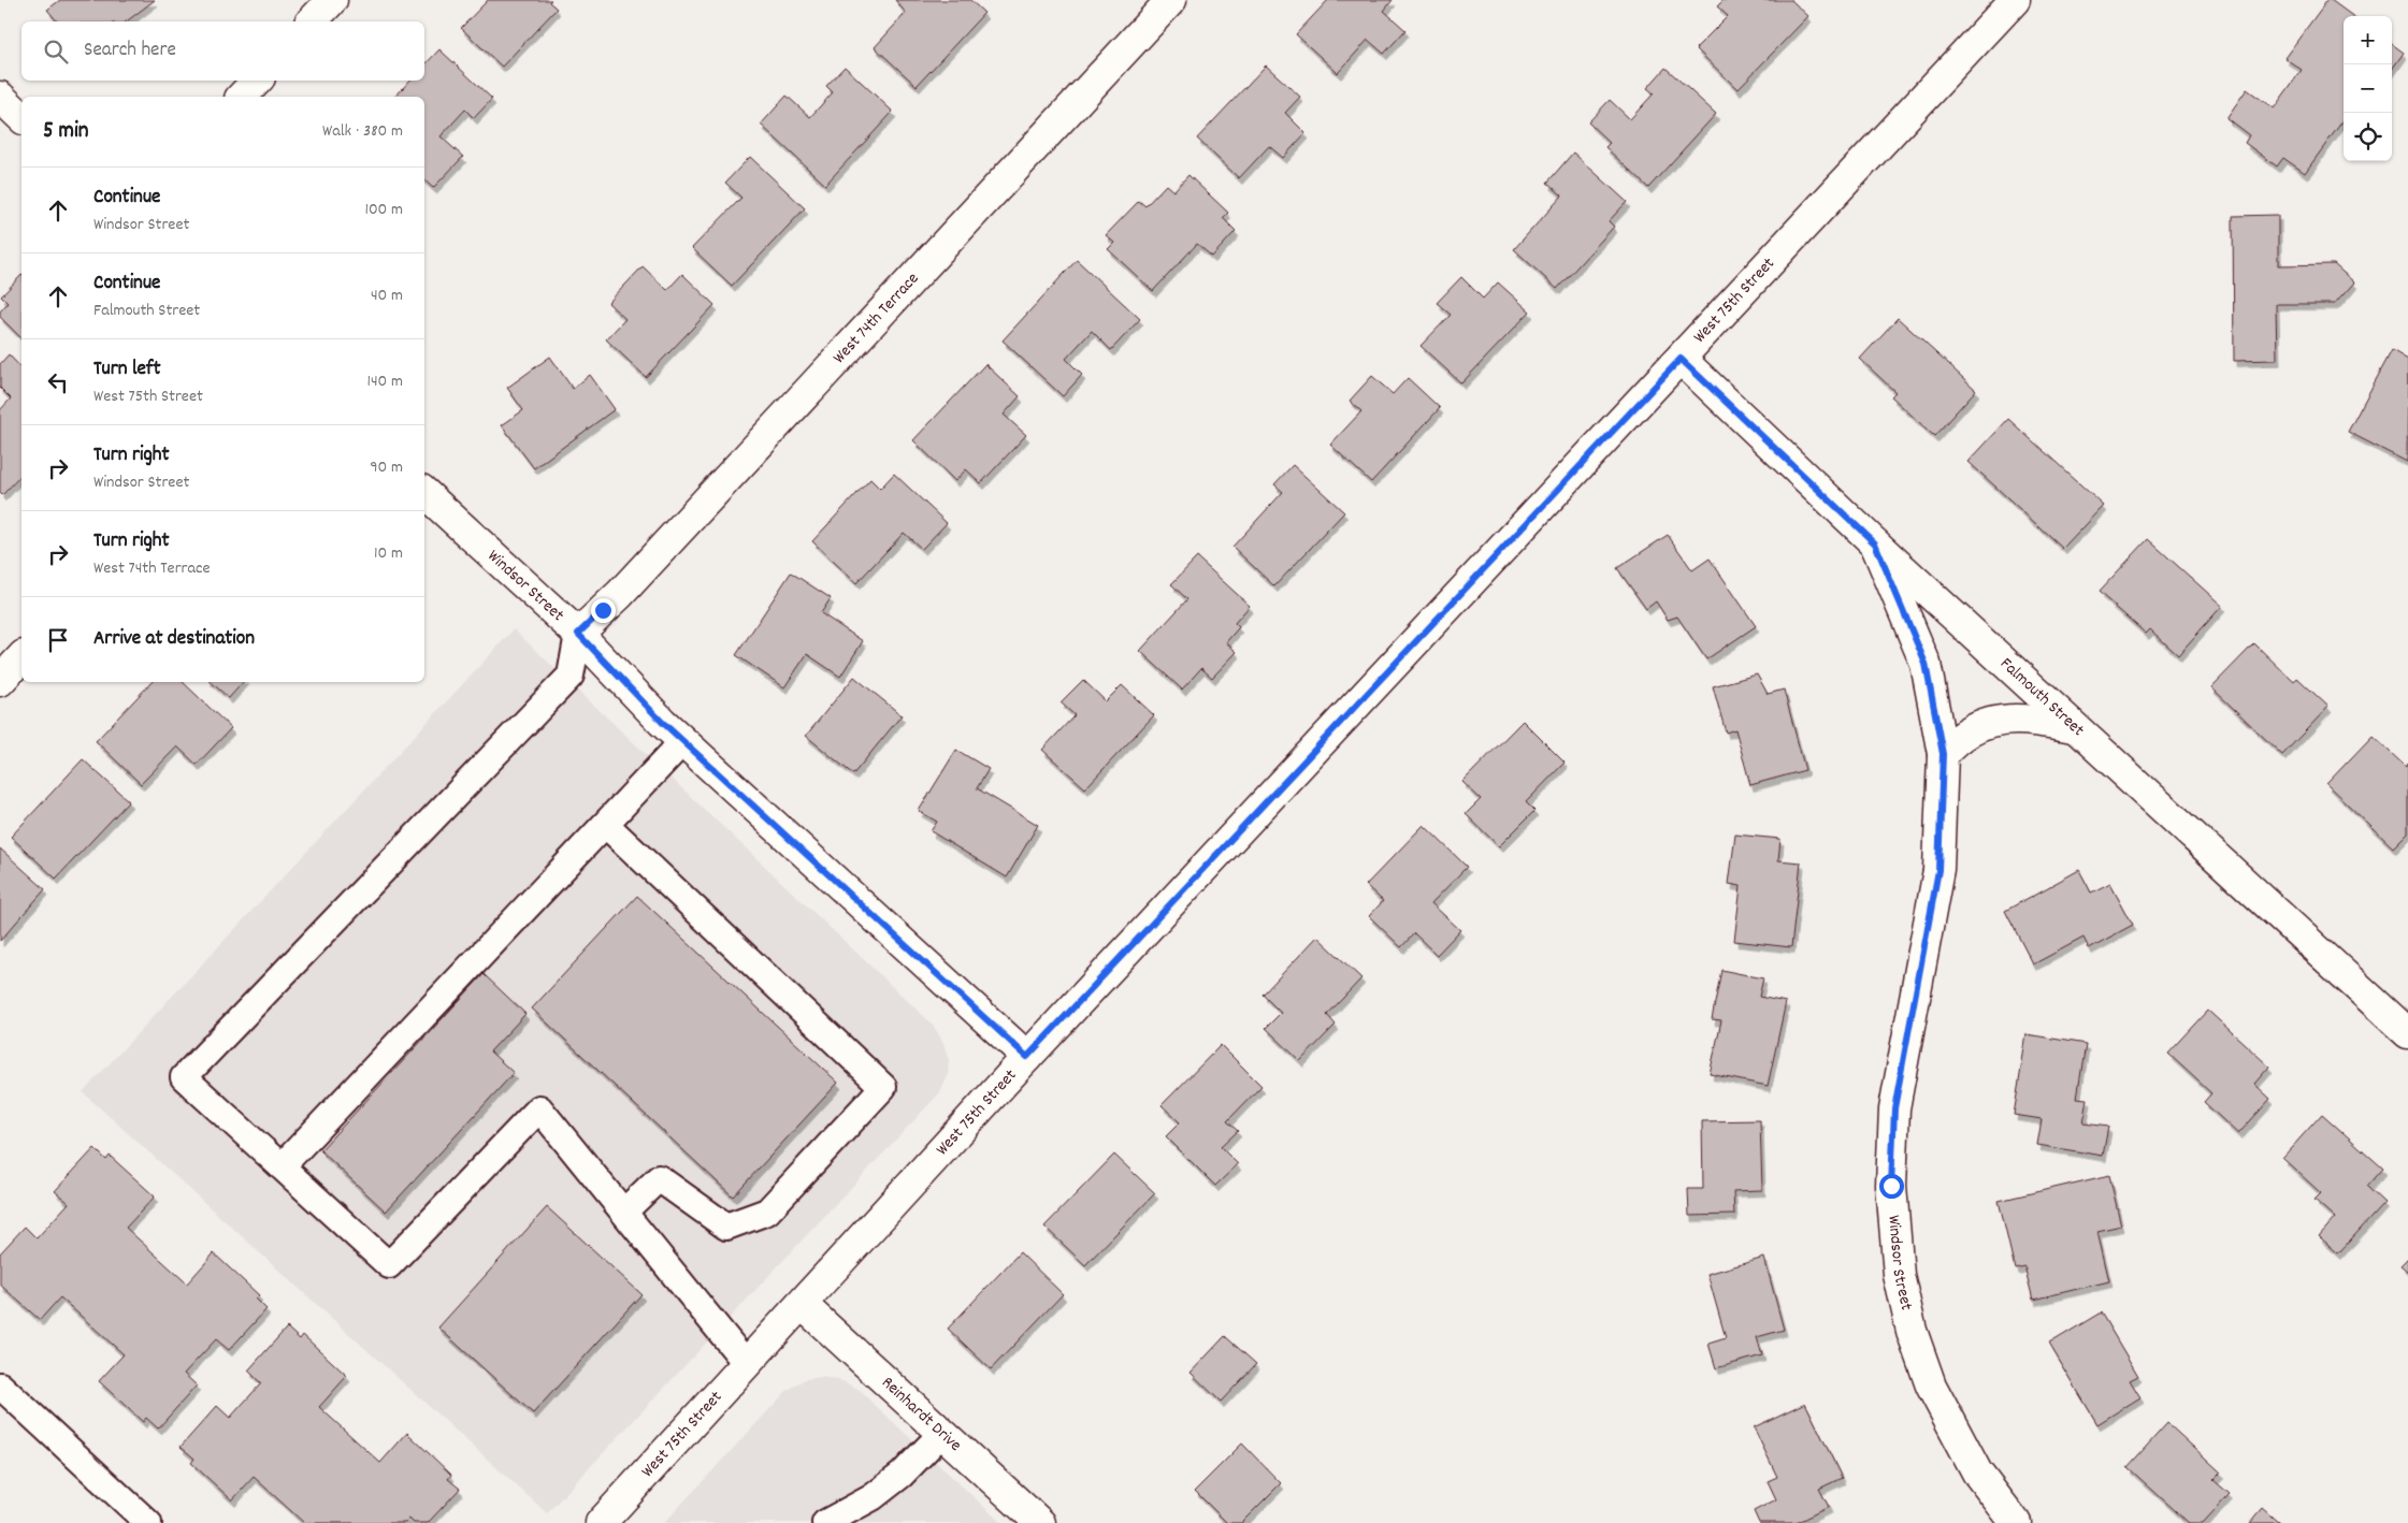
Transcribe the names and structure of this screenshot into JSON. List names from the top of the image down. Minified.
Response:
{"streets":{"street":["West 75th Street","West 74th Terrace","Windsor Street","Falmouth Street","Reinhardt Drive"]},"crossings":[["West 75th Street","Windsor Street"],["West 75th Street","Falmouth Street"],["West 75th Street","Reinhardt Drive"],["West 74th Terrace","Windsor Street"],["Windsor Street","Falmouth Street"]],"page":{"map_buttons":["+","−"],"search":"Search here","heading":["5 min","Walk · 380 m"],"list":[["Continue","Windsor Street","100 m"],["Continue","Falmouth Street","40 m"],["Turn left","West 75th Street","140 m"],["Turn right","Windsor Street","90 m"],["Turn right","West 74th Terrace","10 m"],"Arrive at destination"]}}
